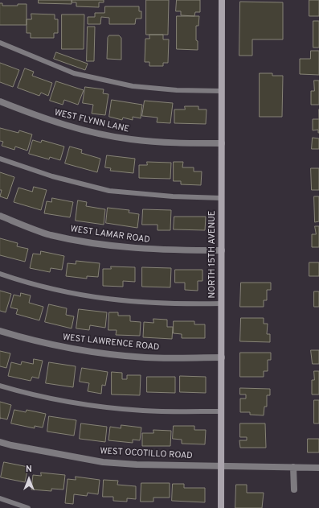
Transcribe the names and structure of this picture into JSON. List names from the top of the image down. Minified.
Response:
{"streets":{"street":["WEST FLYNN LANE","WEST LAMAR ROAD","NORTH 15TH AVENUE","WEST LAWRENCE ROAD","WEST OCOTILLO ROAD"]},"crossings":[["WEST FLYNN LANE","NORTH 15TH AVENUE"],["WEST LAMAR ROAD","NORTH 15TH AVENUE"],["NORTH 15TH AVENUE","WEST LAWRENCE ROAD"],["NORTH 15TH AVENUE","WEST OCOTILLO ROAD"]],"north":"top"}
